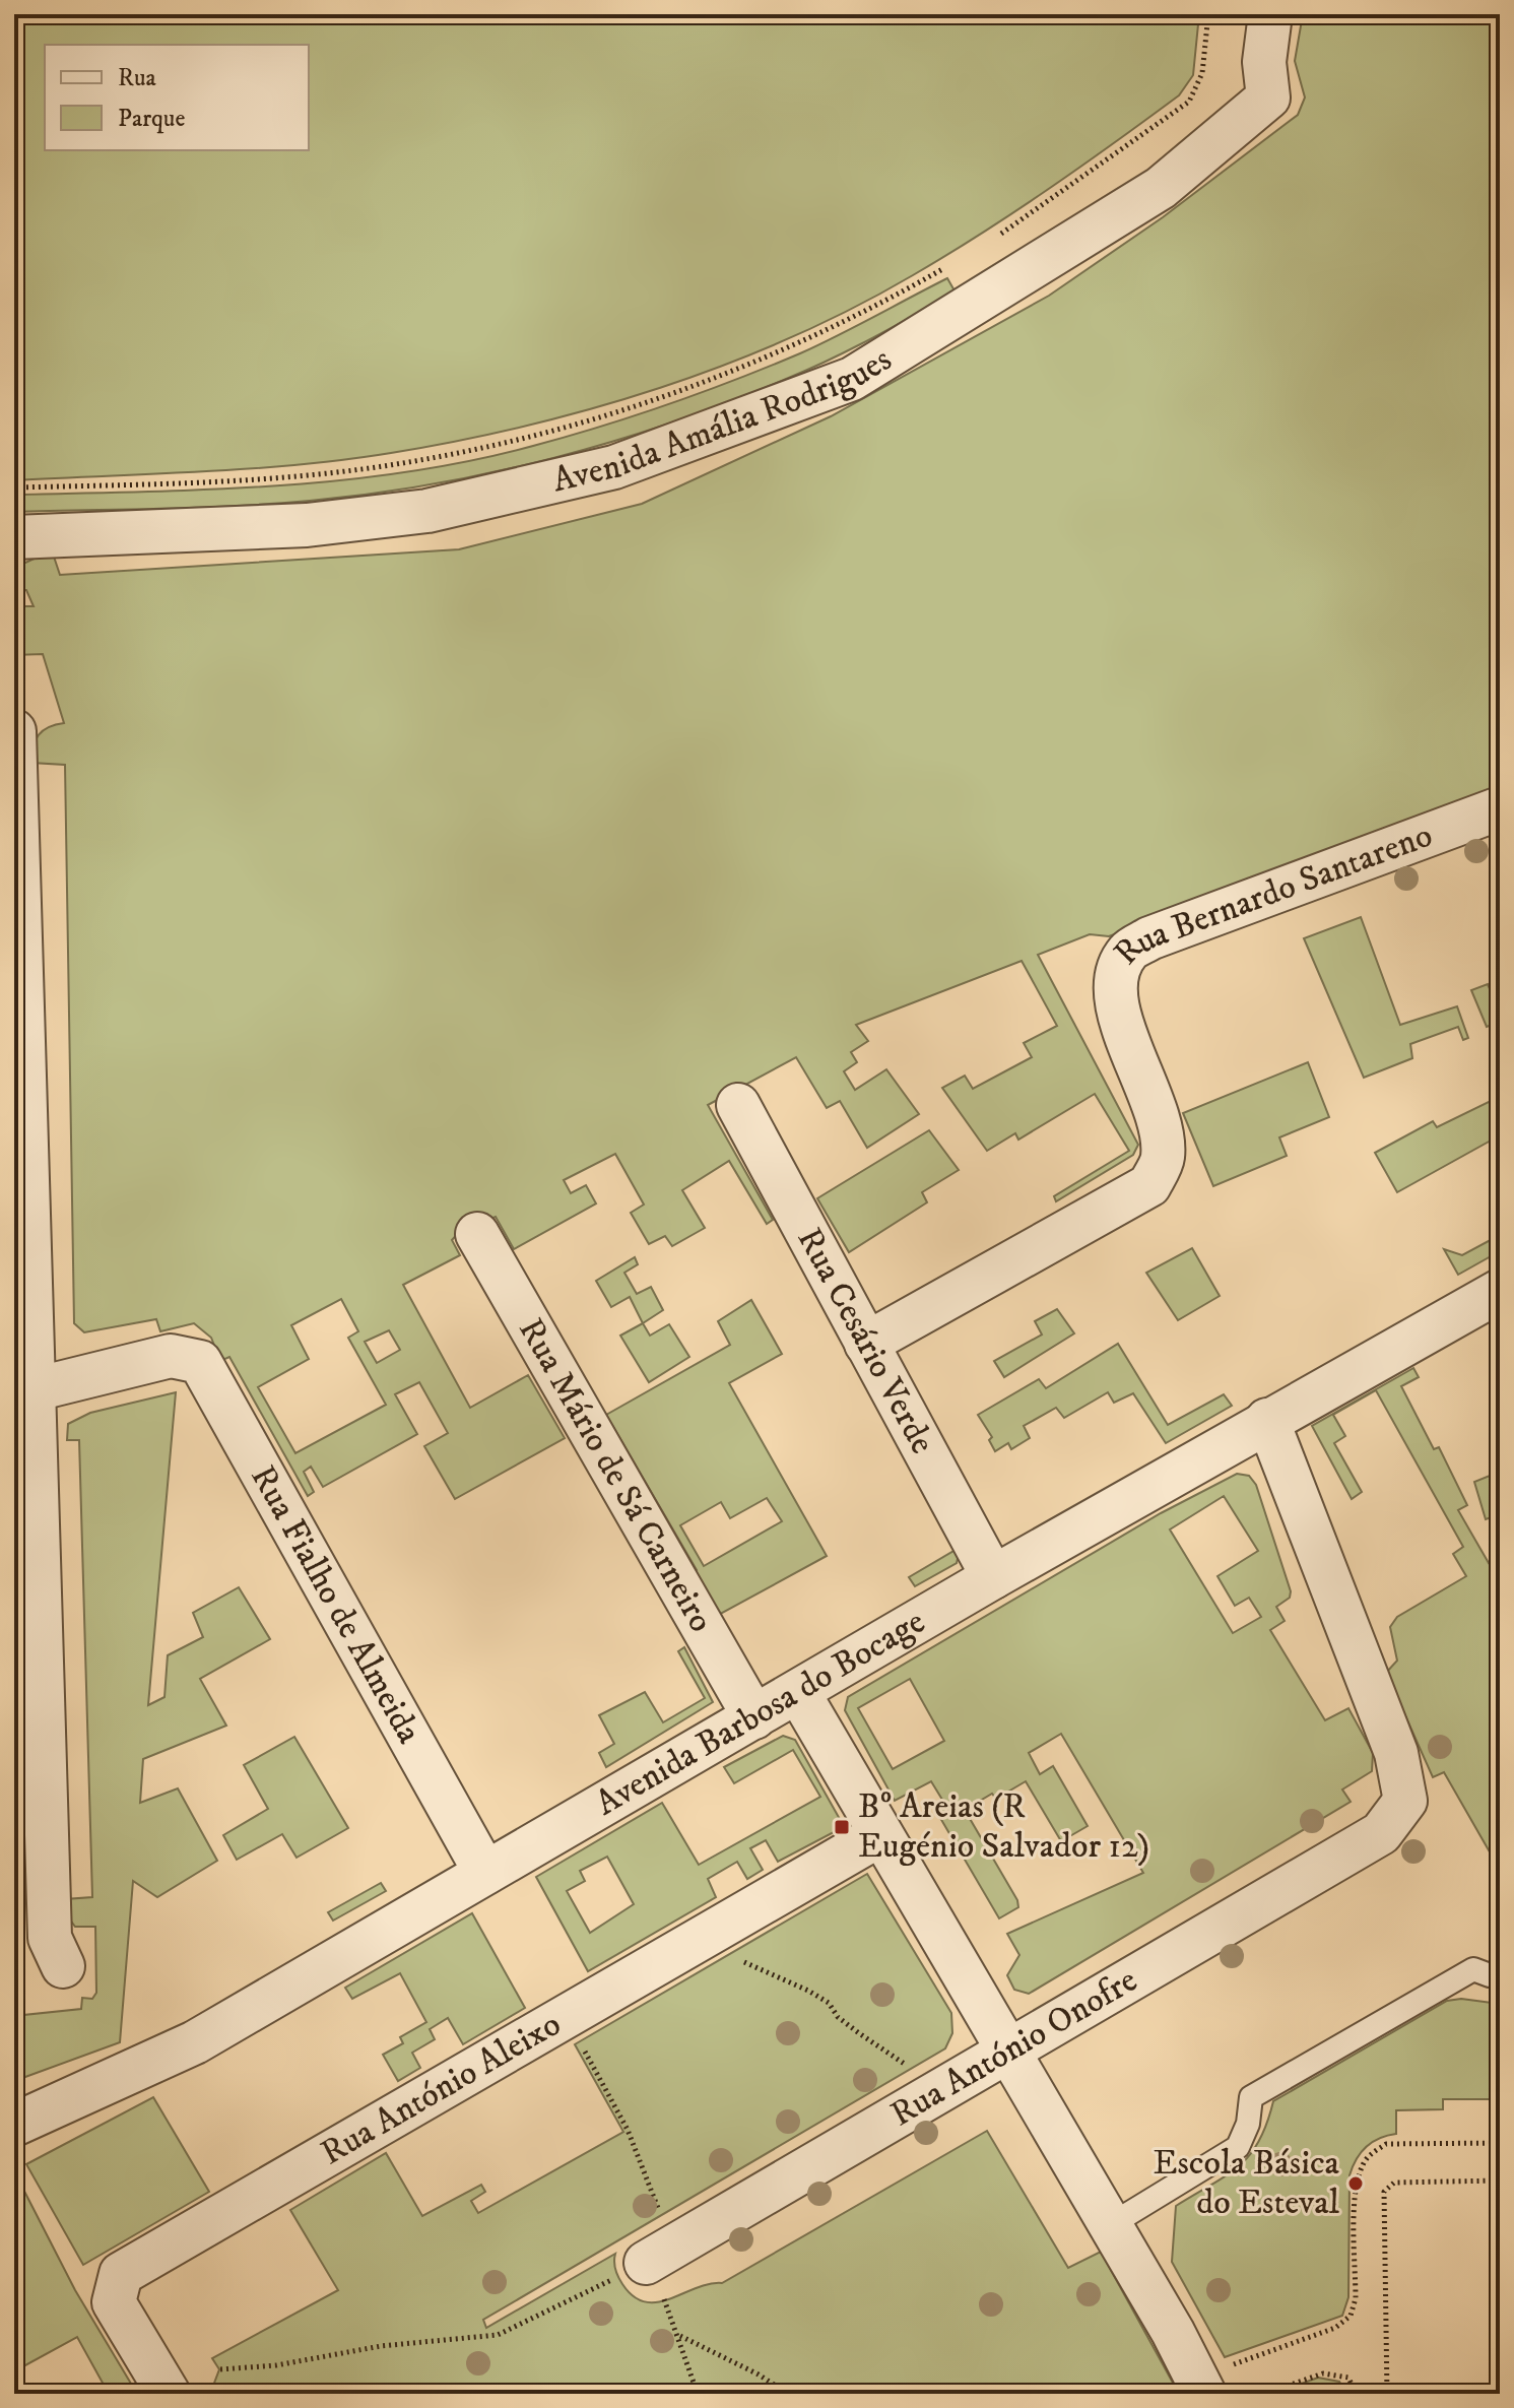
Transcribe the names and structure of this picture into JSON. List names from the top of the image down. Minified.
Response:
{"streets":{"street":["Avenida Amália Rodrigues","Rua Bernardo Santareno","Rua Cesário Verde","Rua Mário de Sá Carneiro","Rua Fialho de Almeida","Avenida Barbosa do Bocage","Rua António Onofre","Rua António Aleixo"]},"crossings":[["Rua Bernardo Santareno","Rua Cesário Verde"],["Rua Cesário Verde","Avenida Barbosa do Bocage"],["Rua Mário de Sá Carneiro","Avenida Barbosa do Bocage"],["Rua Fialho de Almeida","Avenida Barbosa do Bocage"],["Avenida Barbosa do Bocage","Rua António Onofre"]],"places":{"transit":["Bº Areias (R Eugénio Salvador 12)"],"other":["Escola Básica do Esteval"]},"legend":["Rua","Parque"]}
